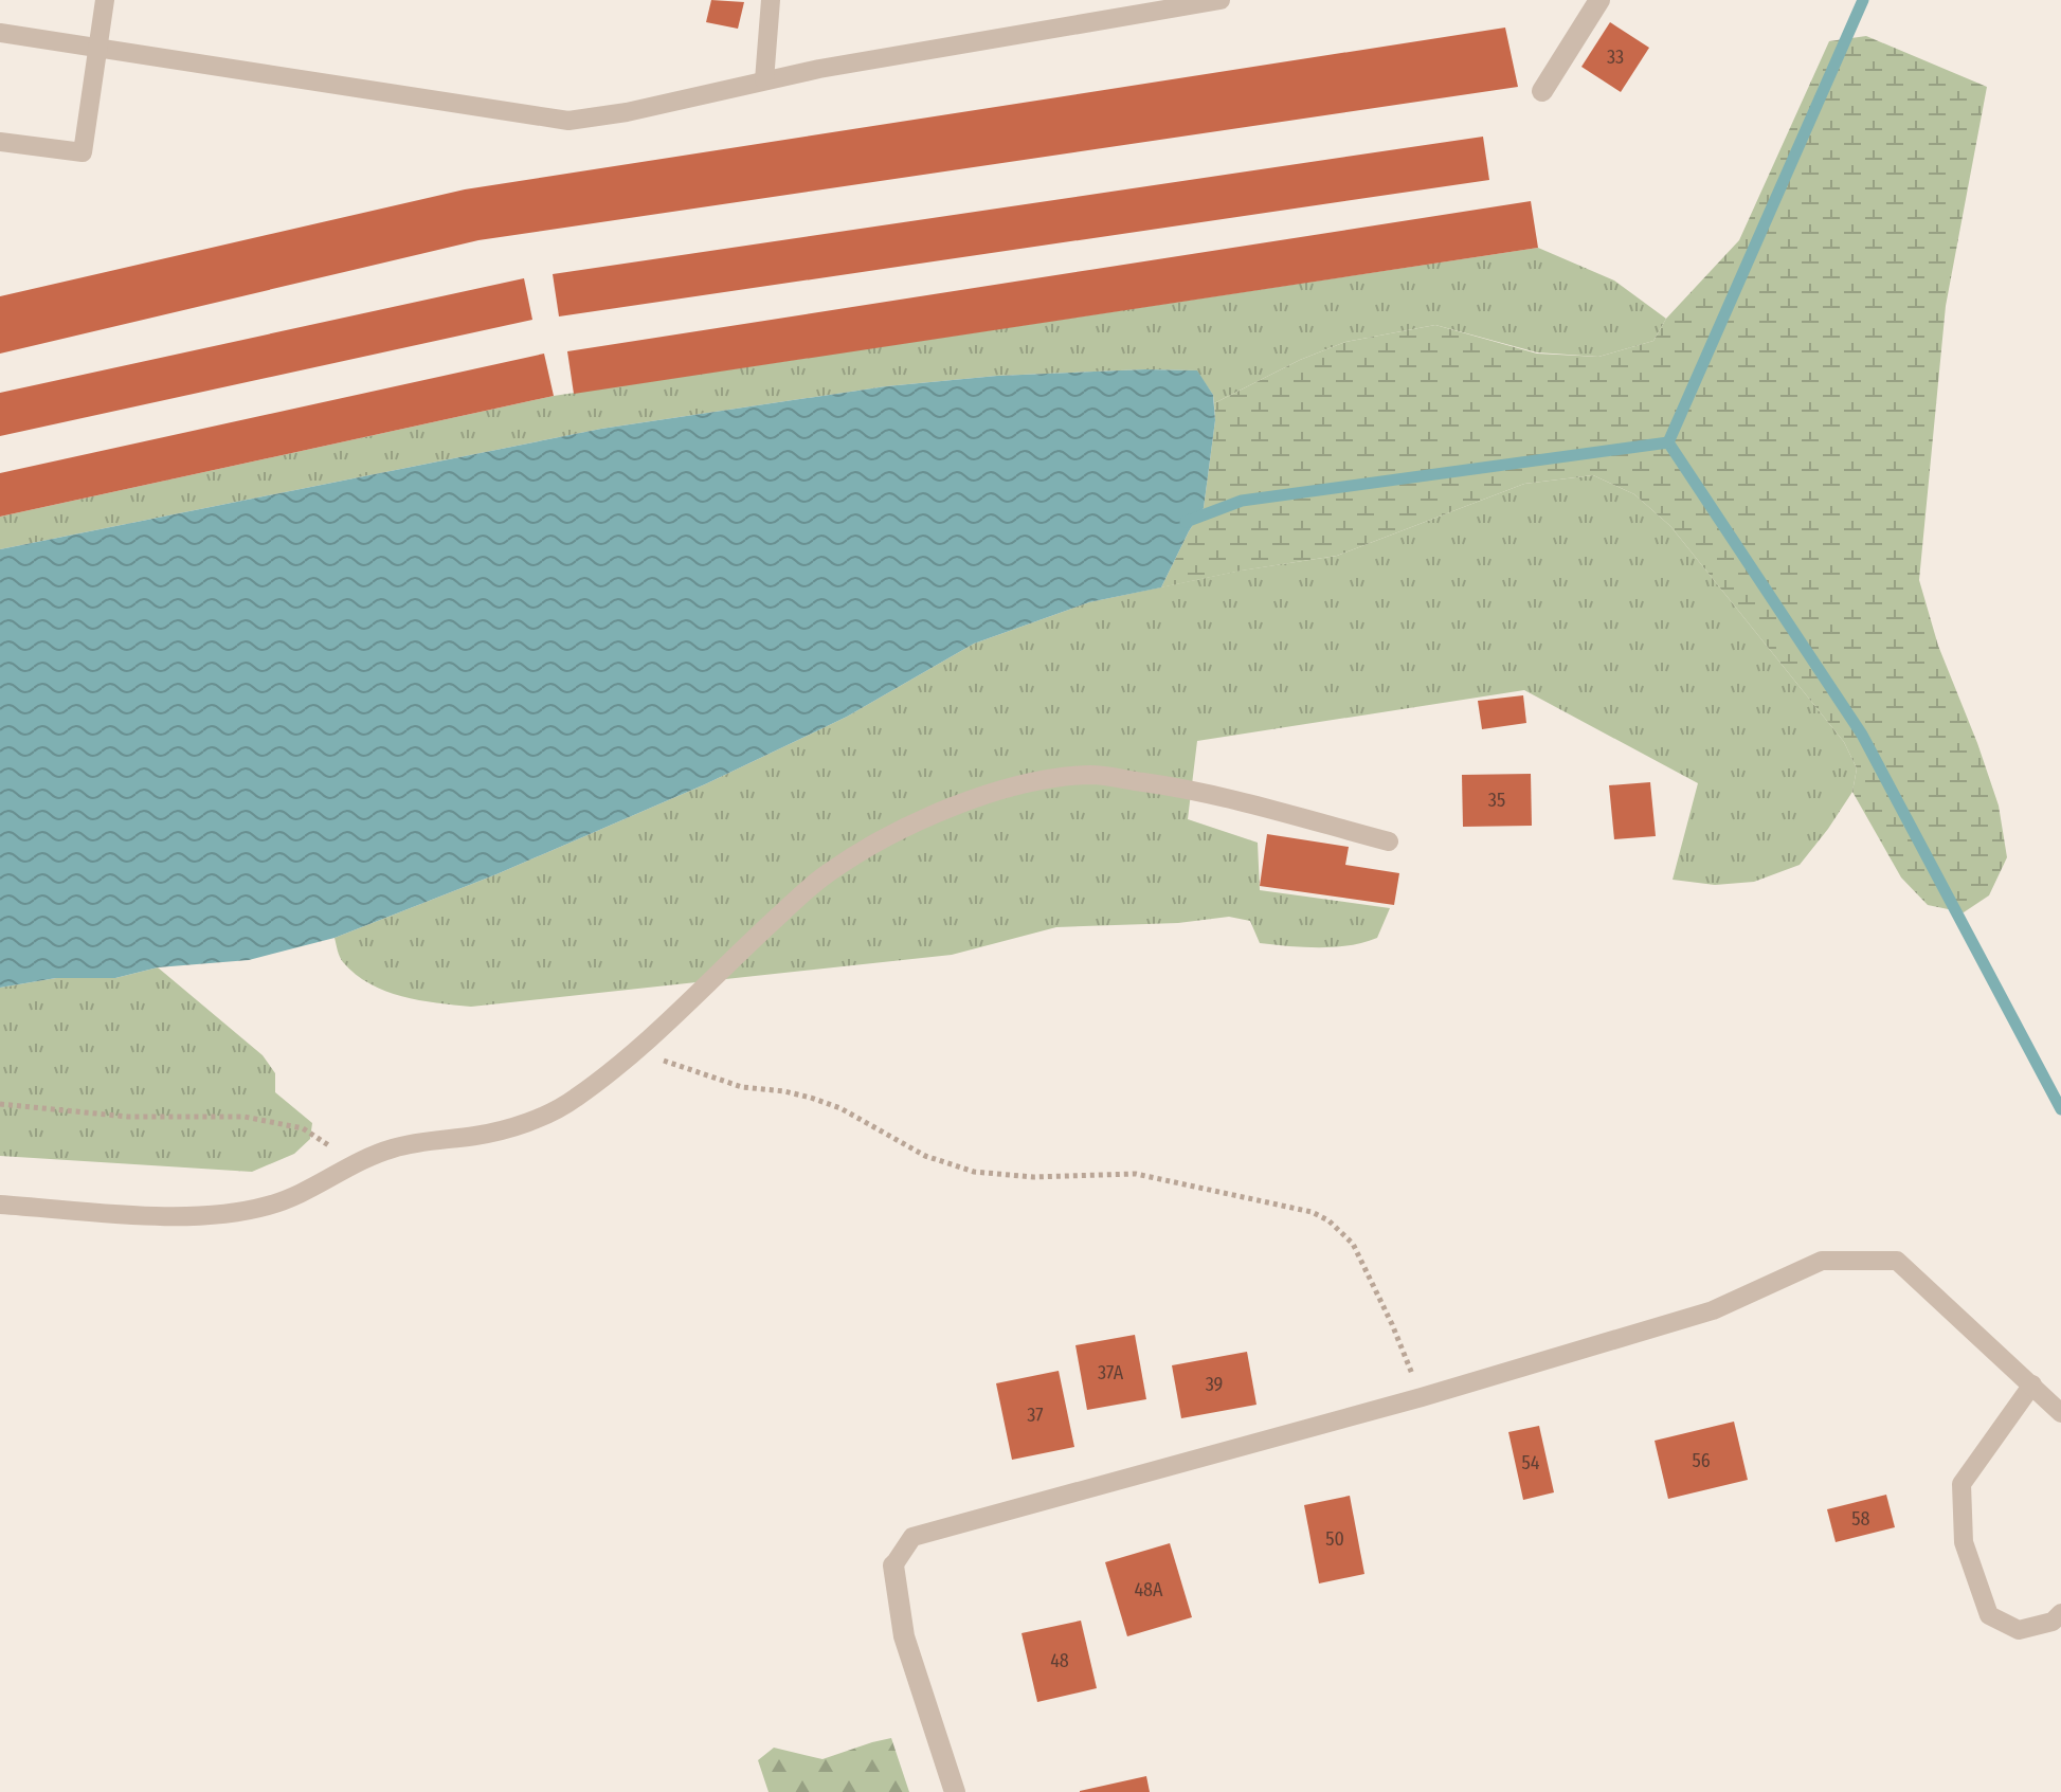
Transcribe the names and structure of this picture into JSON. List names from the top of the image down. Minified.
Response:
{"house_numbers":["33","35","37А","39","37","56","54","58","50","48А","48"]}
